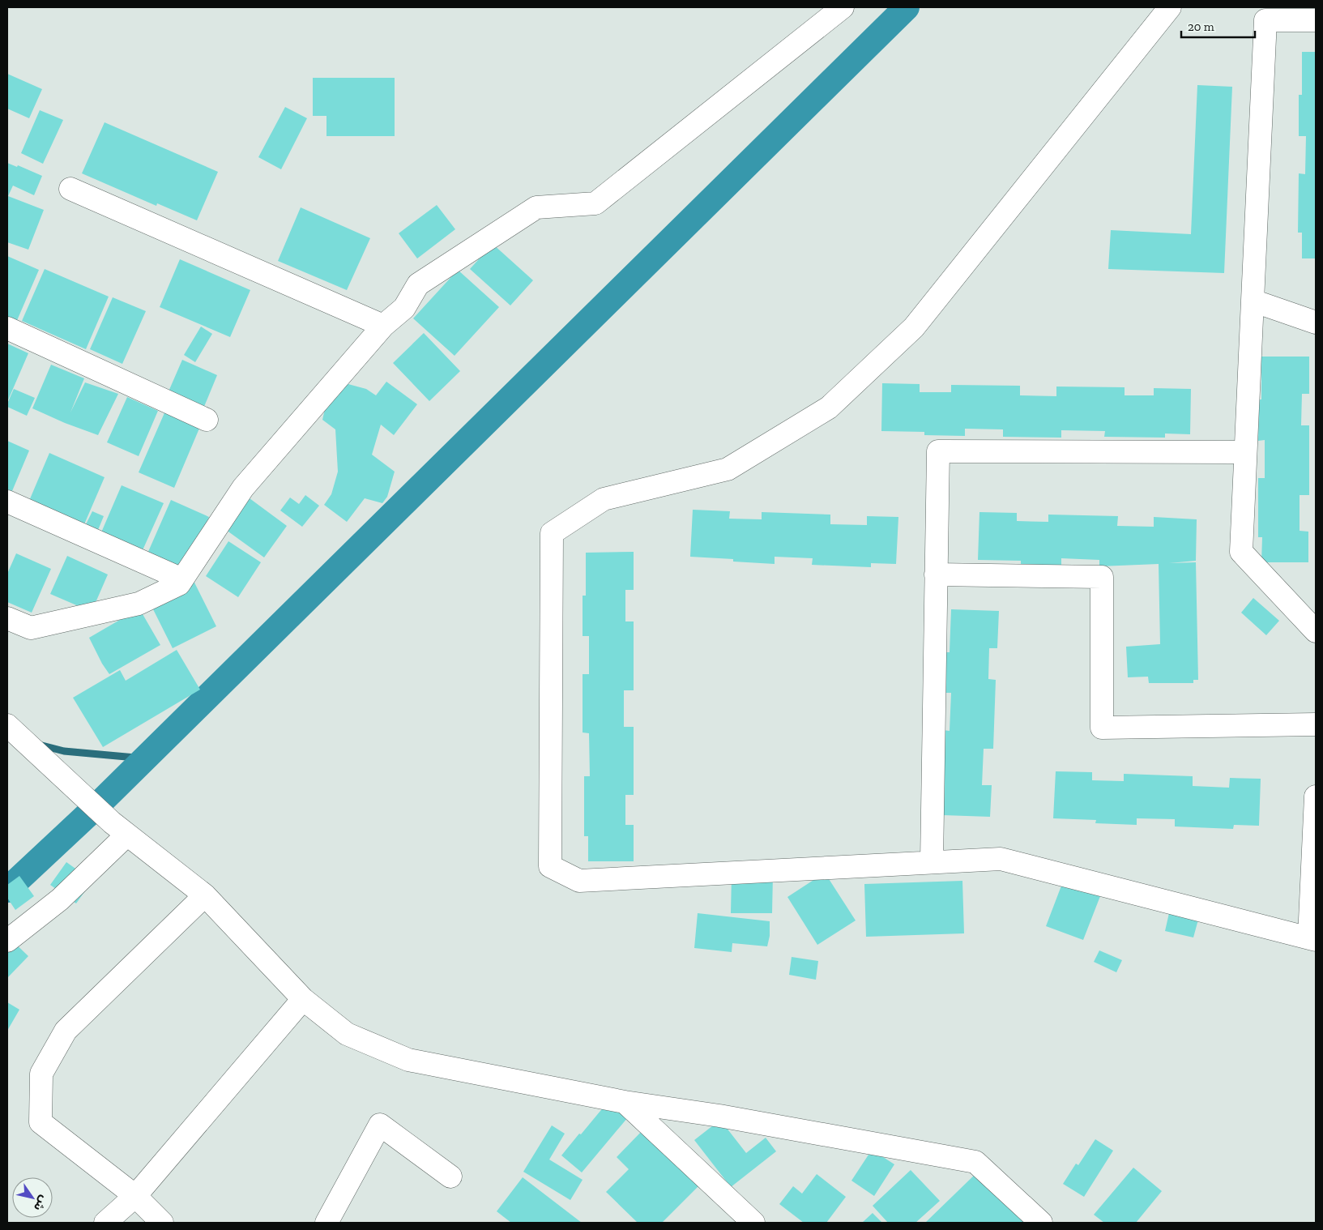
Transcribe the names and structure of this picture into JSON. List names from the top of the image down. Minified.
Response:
{"scale_bar":"20 m","north":"bottom right"}
